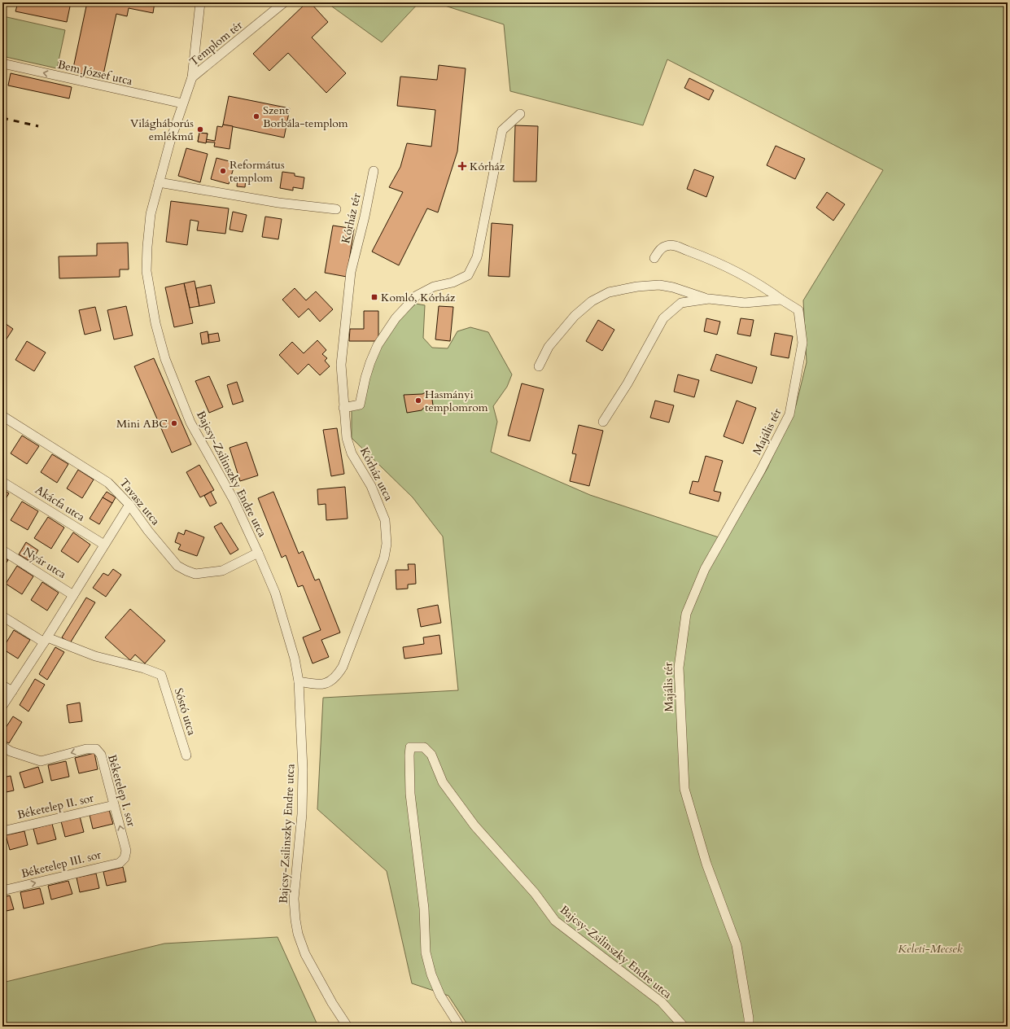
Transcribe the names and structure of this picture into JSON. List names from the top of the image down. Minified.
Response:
{"streets":{"street":["Templom tér","Bem József utca","Kórház tér","Majális tér","Bajcsy-Zsilinszky Endre utca","Kórház utca","Tavasz utca","Akácfa utca","Nyár utca","Sóstó utca","Béketelep I. sor","Béketelep II. sor","Béketelep III. sor"]},"crossings":[["Templom tér","Bajcsy-Zsilinszky Endre utca"],["Bem József utca","Bajcsy-Zsilinszky Endre utca"],["Kórház tér","Kórház utca"],["Bajcsy-Zsilinszky Endre utca","Kórház utca"],["Bajcsy-Zsilinszky Endre utca","Tavasz utca"],["Béketelep I. sor","Béketelep II. sor"],["Béketelep I. sor","Béketelep III. sor"]],"one_way":["Bem József utca","Béketelep III. sor"],"parks":["Keleti-Mecsek"],"places":{"other":["Szent Borbála-templom","Világháborús emlékmű","Református templom","Hasmányi templomrom","Mini ABC"],"health":["Kórház"],"transit":["Komló, Kórház"]}}
